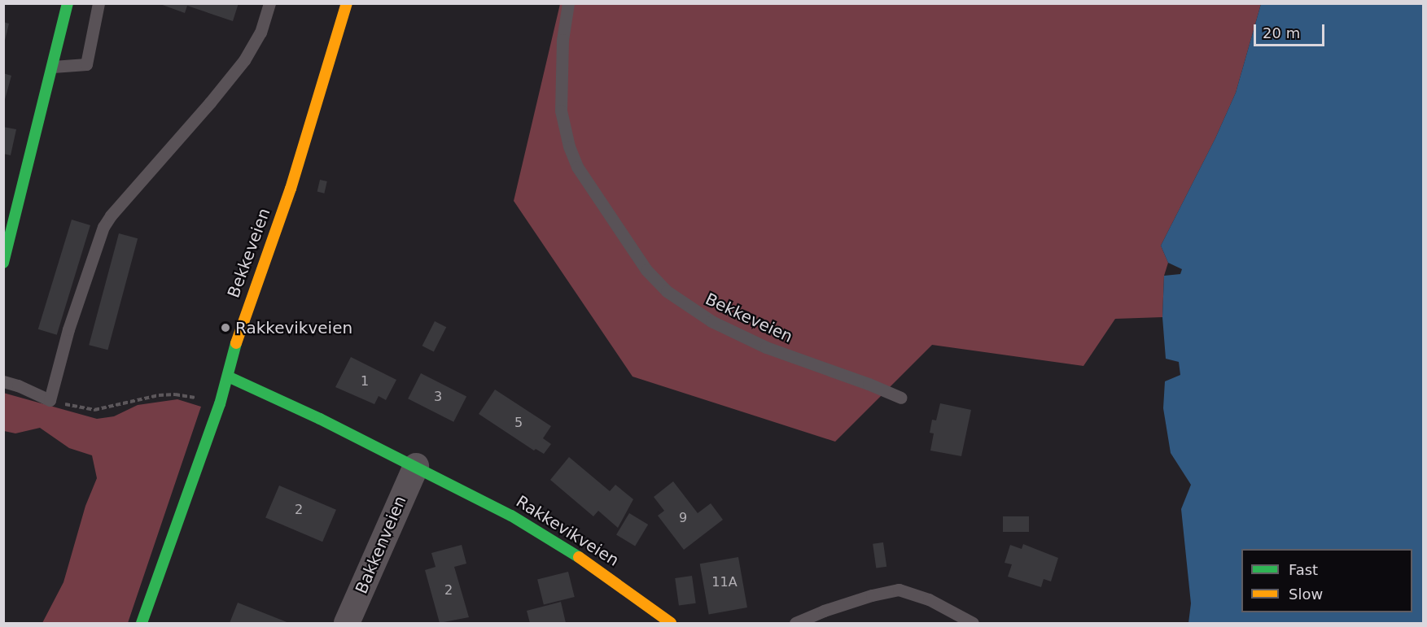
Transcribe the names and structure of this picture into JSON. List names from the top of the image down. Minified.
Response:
{"streets":{"street":["Bekkeveien","Rakkevikveien","Bakkenveien"]},"crossings":[["Bekkeveien","Rakkevikveien"],["Rakkevikveien","Bakkenveien"]],"places":["Rakkevikveien"],"house_numbers":["1","3","5","2","9","11A","2"],"legend":["Fast","Slow"],"scale_bar":"20 m"}
